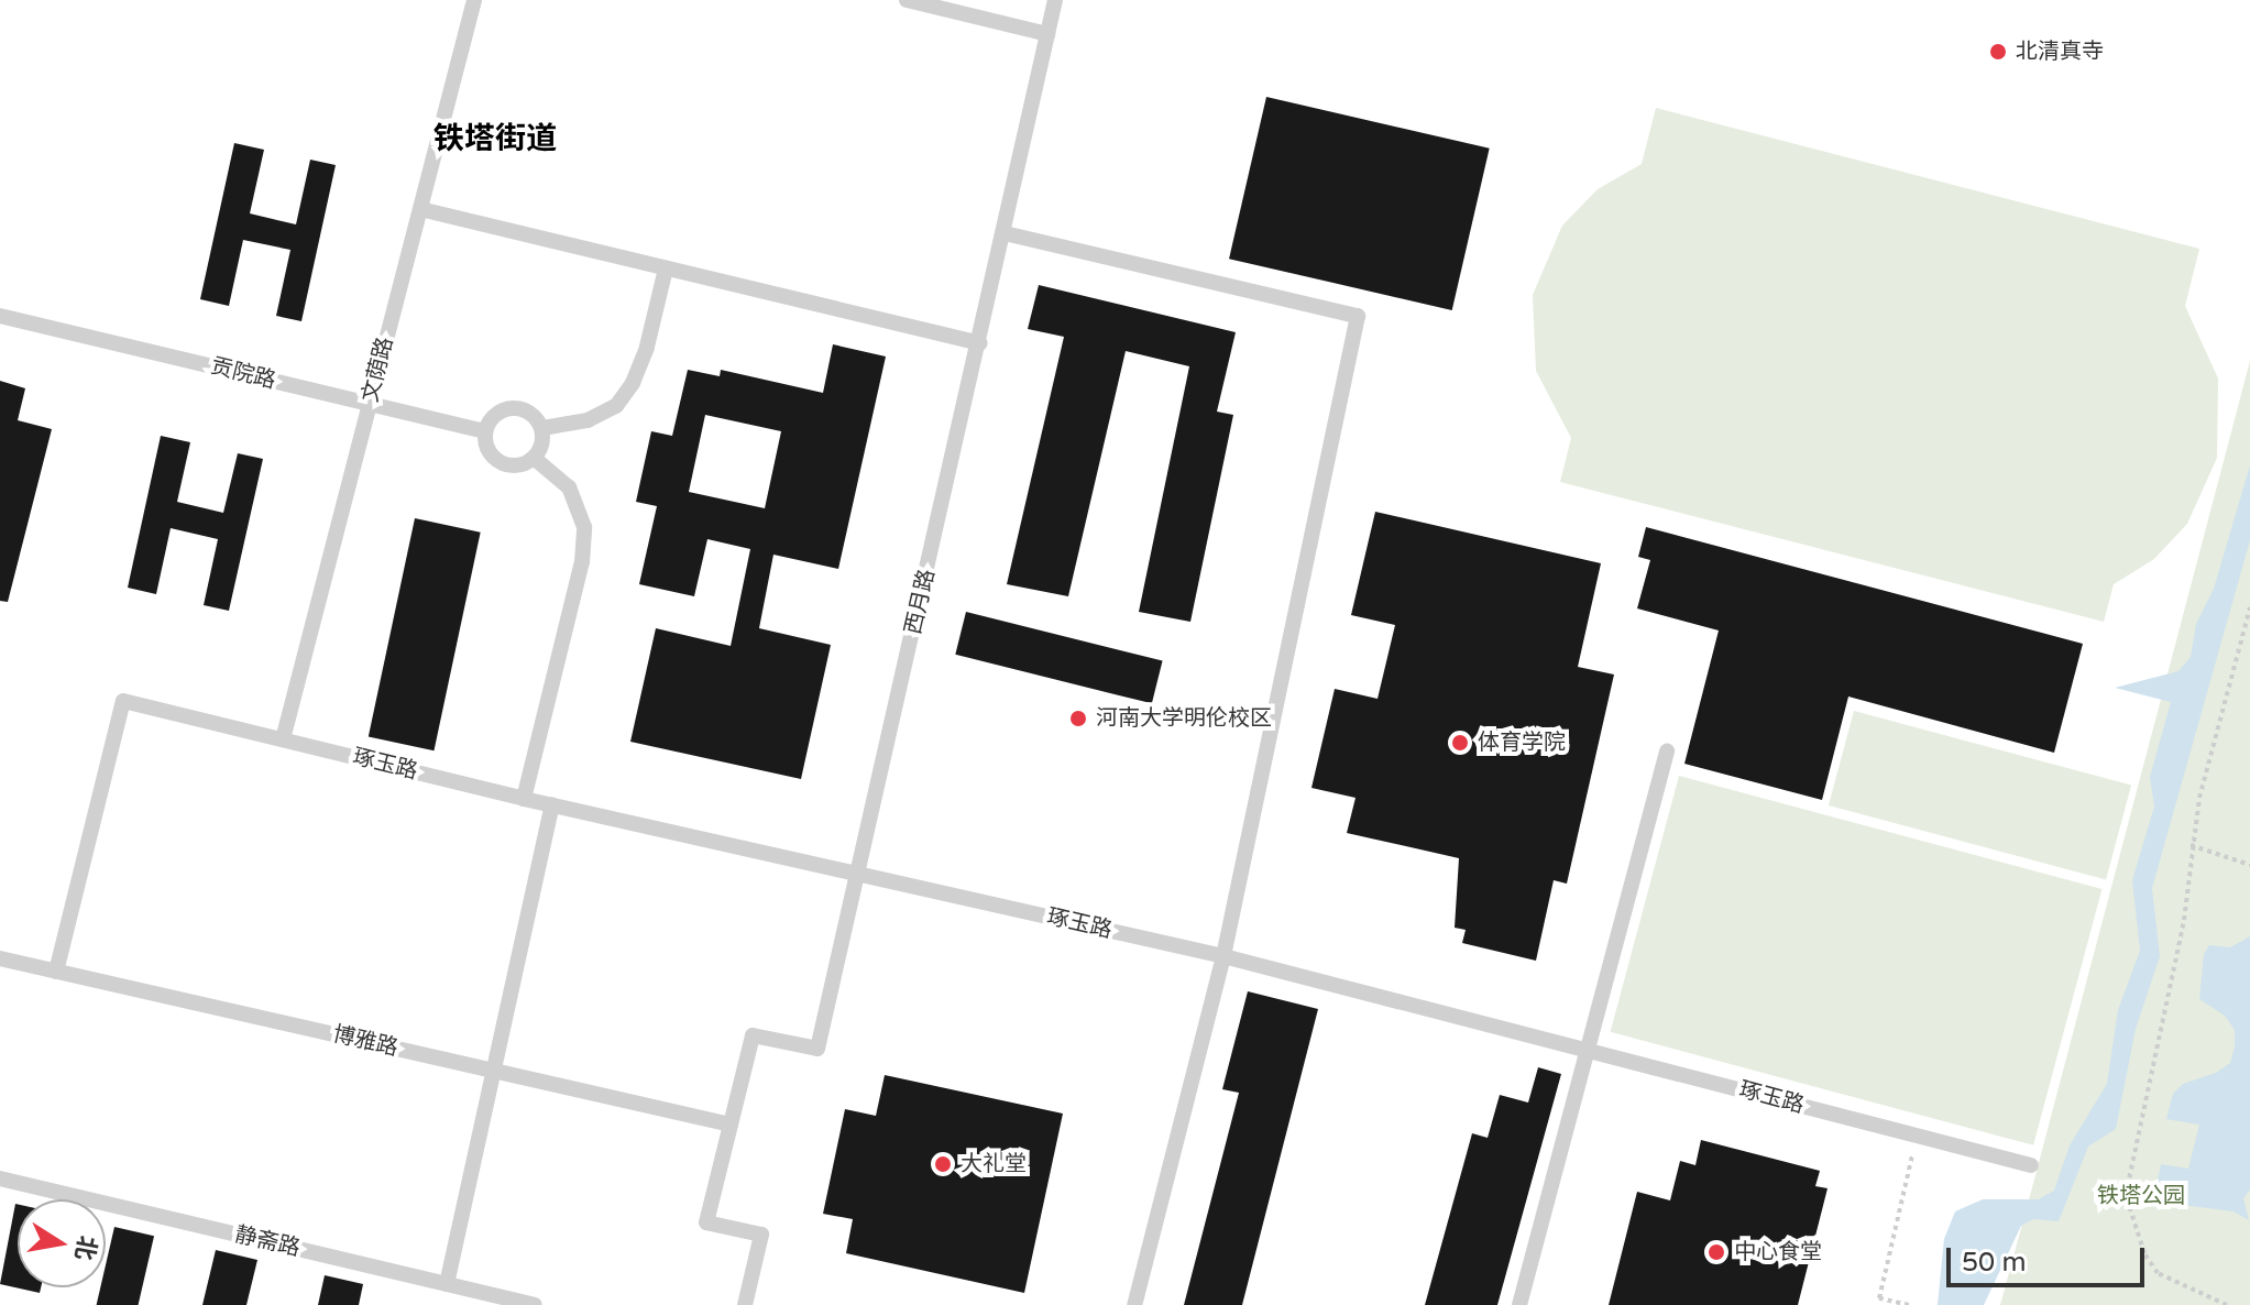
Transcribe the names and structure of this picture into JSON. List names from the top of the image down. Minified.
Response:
{"streets":{"lane":["文荫路","贡院路","西月路","琢玉路","博雅路","静斋路"]},"crossings":[["文荫路","贡院路"],["文荫路","琢玉路"],["西月路","琢玉路"],["西月路","博雅路"],["琢玉路","博雅路"]],"districts":["铁塔街道"],"parks":["铁塔公园"],"places":["北清真寺","河南大学明伦校区","体育学院","大礼堂","中心食堂"],"scale_bar":"50 m","north":"right"}
